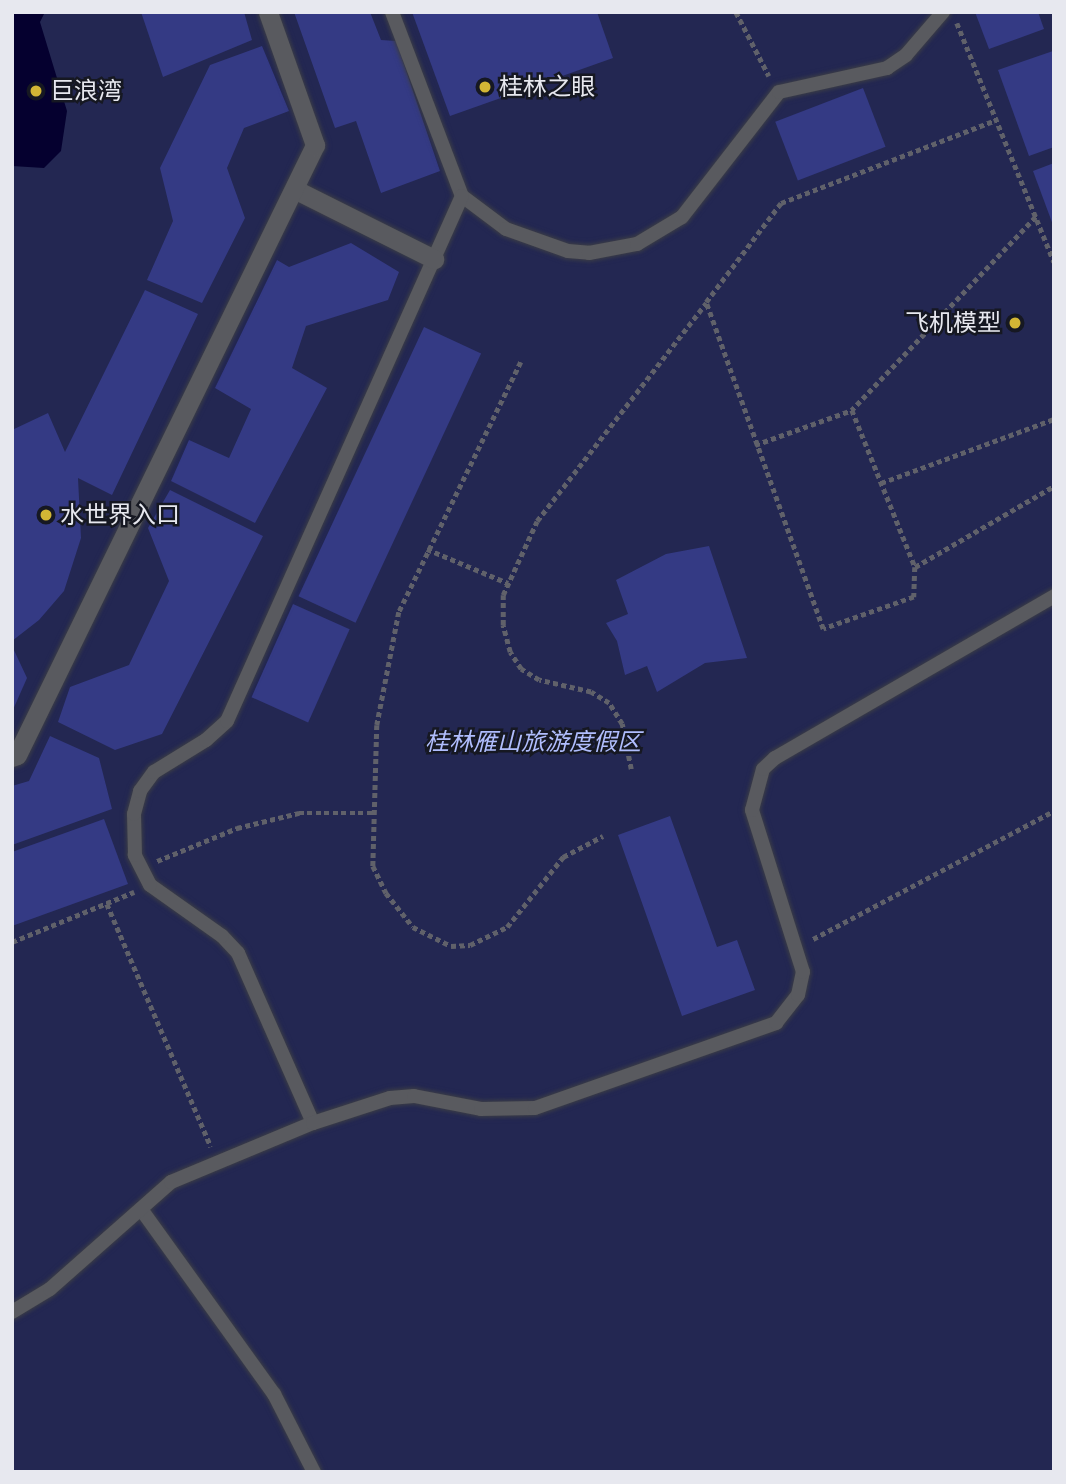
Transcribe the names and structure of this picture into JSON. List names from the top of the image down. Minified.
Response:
{"parks":["桂林雁山旅游度假区"],"places":["桂林之眼","巨浪湾","飞机模型","水世界入口"]}
